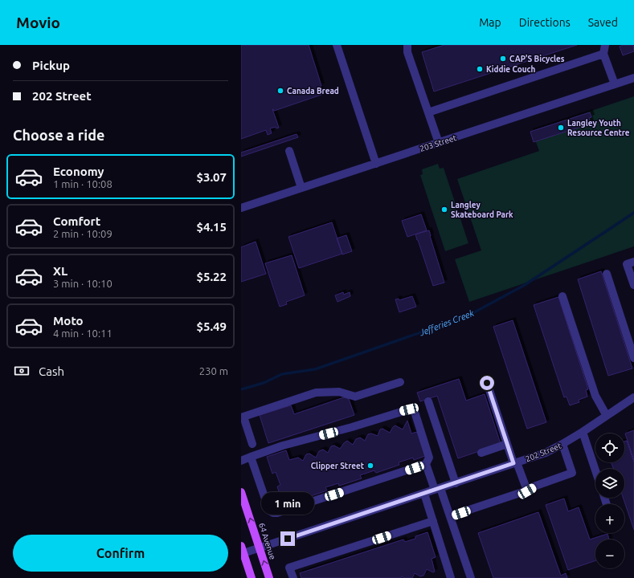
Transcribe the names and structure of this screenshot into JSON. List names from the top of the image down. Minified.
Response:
{"streets":{"main road":["64 Avenue"],"street":["203 Street","202 Street"]},"crossings":[["202 Street","64 Avenue"]],"water":["Jefferies Creek"],"places":["CAP'S Bicycles","Kiddie Couch","Canada Bread","Langley Youth Resource Centre","Langley Skateboard Park","Clipper Street"],"page":{"header":"Movio","nav":["Map","Directions","Saved"],"banner":["Pickup","202 Street"],"heading":"Choose a ride","list":[{"name":"Economy","note":"1 min · 10:08","value":"$3.07"},{"name":"Comfort","note":"2 min · 10:09","value":"$4.15"},{"name":"XL","note":"3 min · 10:10","value":"$5.22"},{"name":"Moto","note":"4 min · 10:11","value":"$5.49"}],"pay":["Cash","230 m"],"map_buttons":["+","−"],"bubble":"1 min","buttons":"Confirm"}}
